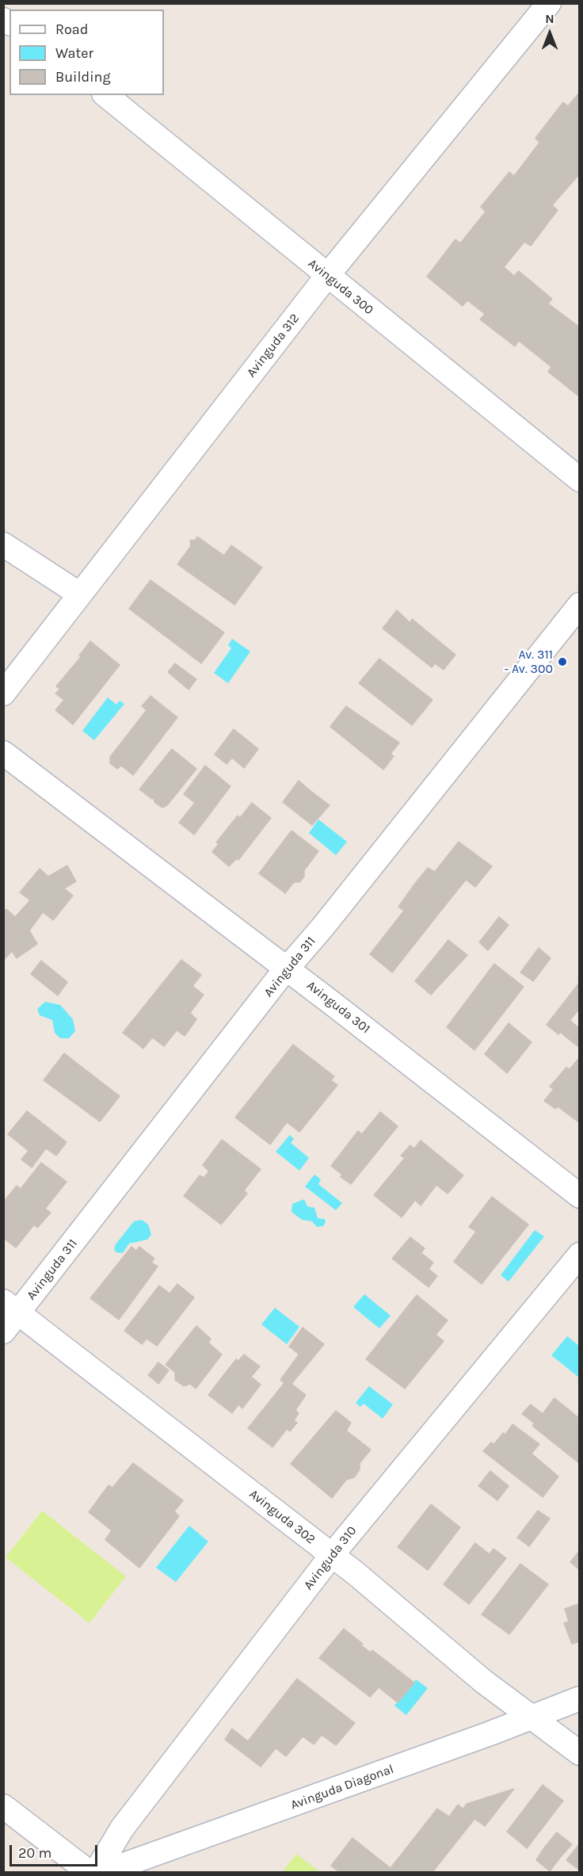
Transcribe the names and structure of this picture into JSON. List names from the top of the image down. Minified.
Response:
{"streets":{"street":["Avinguda 300","Avinguda 312","Avinguda 311","Avinguda 301","Avinguda 302","Avinguda 310","Avinguda Diagonal"]},"crossings":[["Avinguda 300","Avinguda 312"],["Avinguda 311","Avinguda 301"],["Avinguda 311","Avinguda 302"],["Avinguda 302","Avinguda 310"],["Avinguda 302","Avinguda Diagonal"]],"places":["Av. 311 - Av. 300"],"legend":["Road","Water","Building"],"scale_bar":"20 m","north":"top"}
